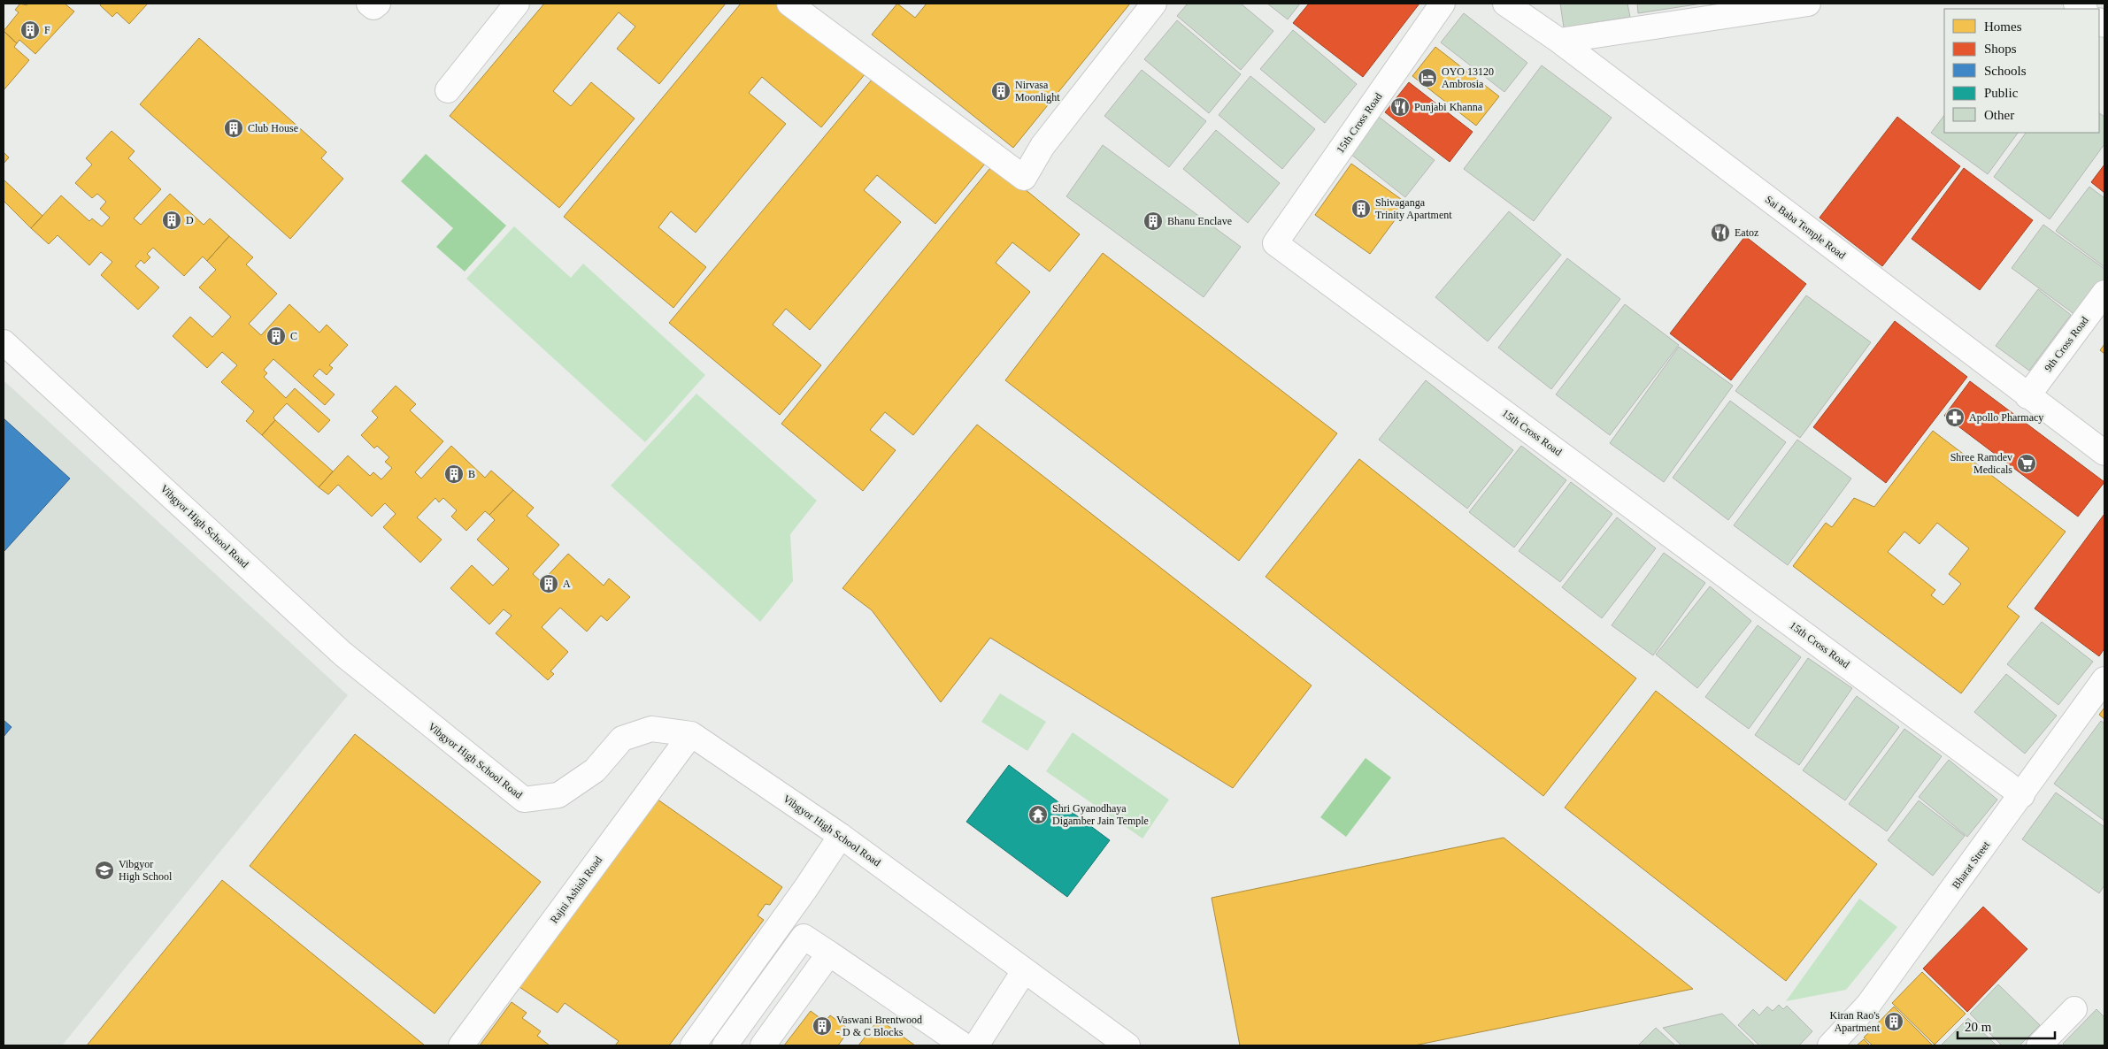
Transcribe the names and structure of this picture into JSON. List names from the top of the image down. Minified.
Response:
{"streets":{"street":["15th Cross Road","Sai Baba Temple Road","9th Cross Road","Vibgyor High School Road","Bharat Street","Rajni Ashish Road"]},"crossings":[["15th Cross Road","Bharat Street"],["Sai Baba Temple Road","9th Cross Road"],["Vibgyor High School Road","Rajni Ashish Road"]],"places":{"building":["F","Nirvasa Moonlight","Club House","Shivaganga Trinity Apartment","D","Bhanu Enclave","C","B","A","Kiran Rao's Apartment","Vaswani Brentwood - D & C Blocks"],"hotel":["OYO 13120 Ambrosia"],"restaurant":["Punjabi Khanna","Eatoz"],"pharmacy":["Apollo Pharmacy"],"supermarket":["Shree Ramdev Medicals"],"temple":["Shri Gyanodhaya Digamber Jain Temple"],"school or university":["Vibgyor High School"]},"legend":["Homes","Shops","Schools","Public","Other"],"scale_bar":"20 m"}
